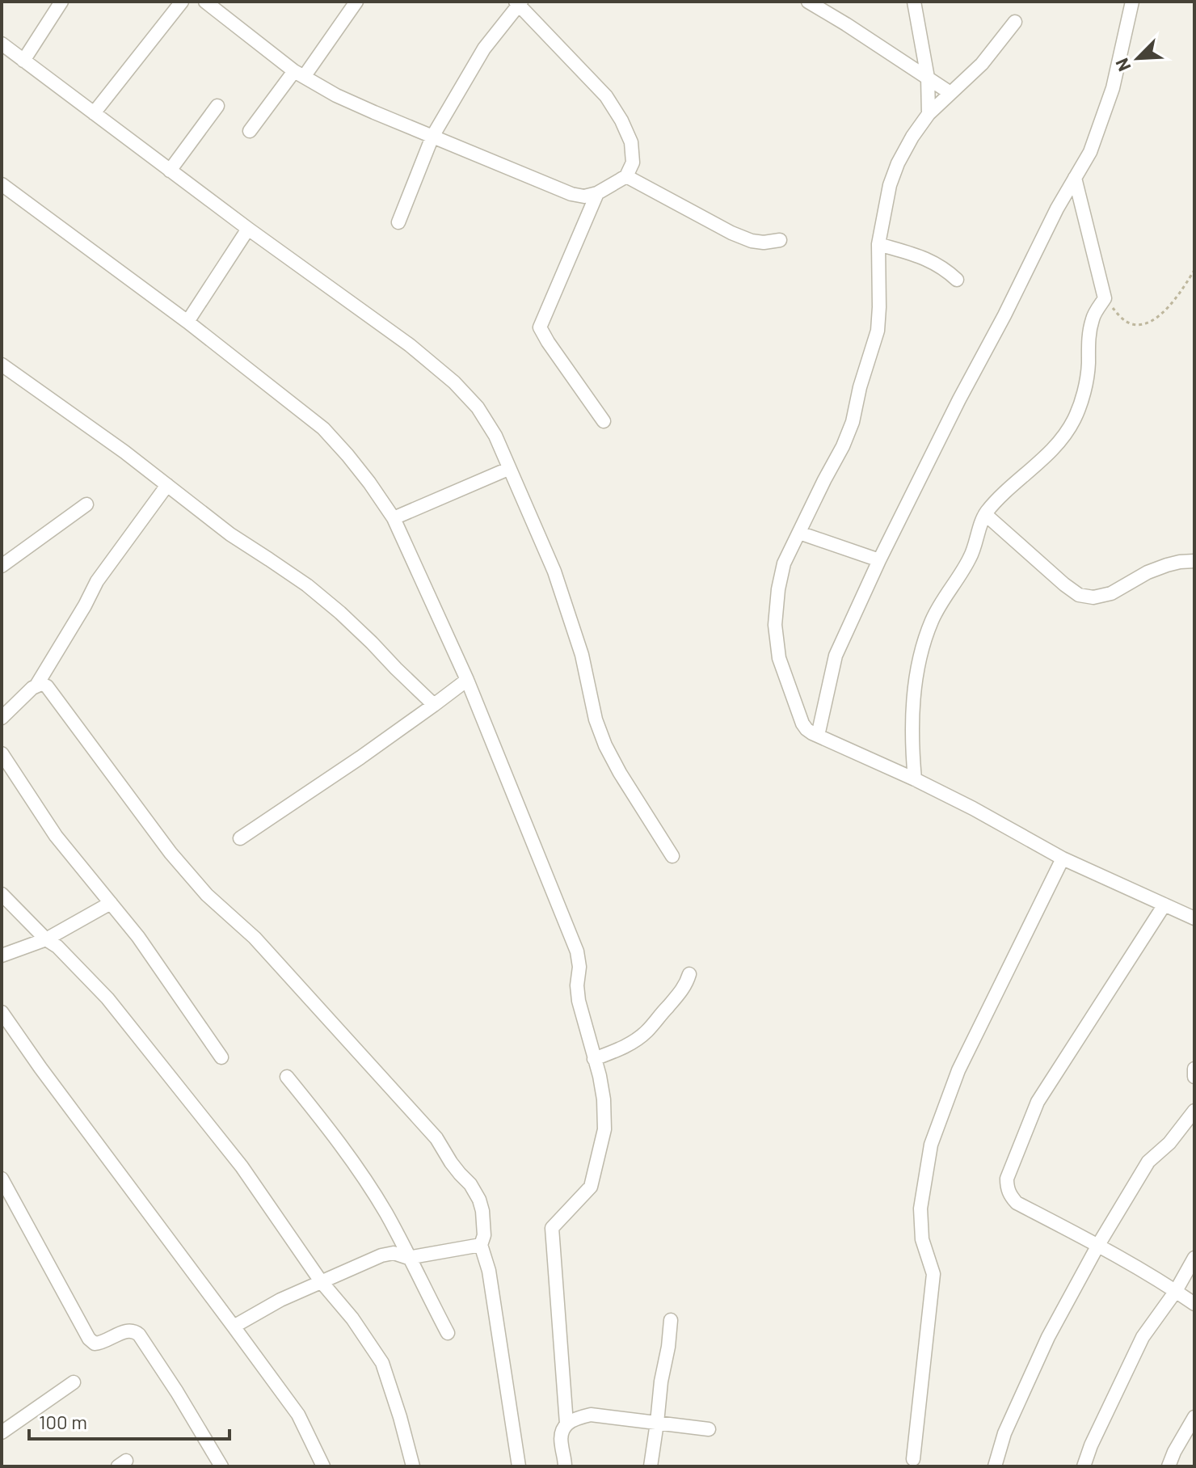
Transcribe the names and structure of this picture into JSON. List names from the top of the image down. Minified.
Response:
{"scale_bar":"100 m","north":"bottom left"}
